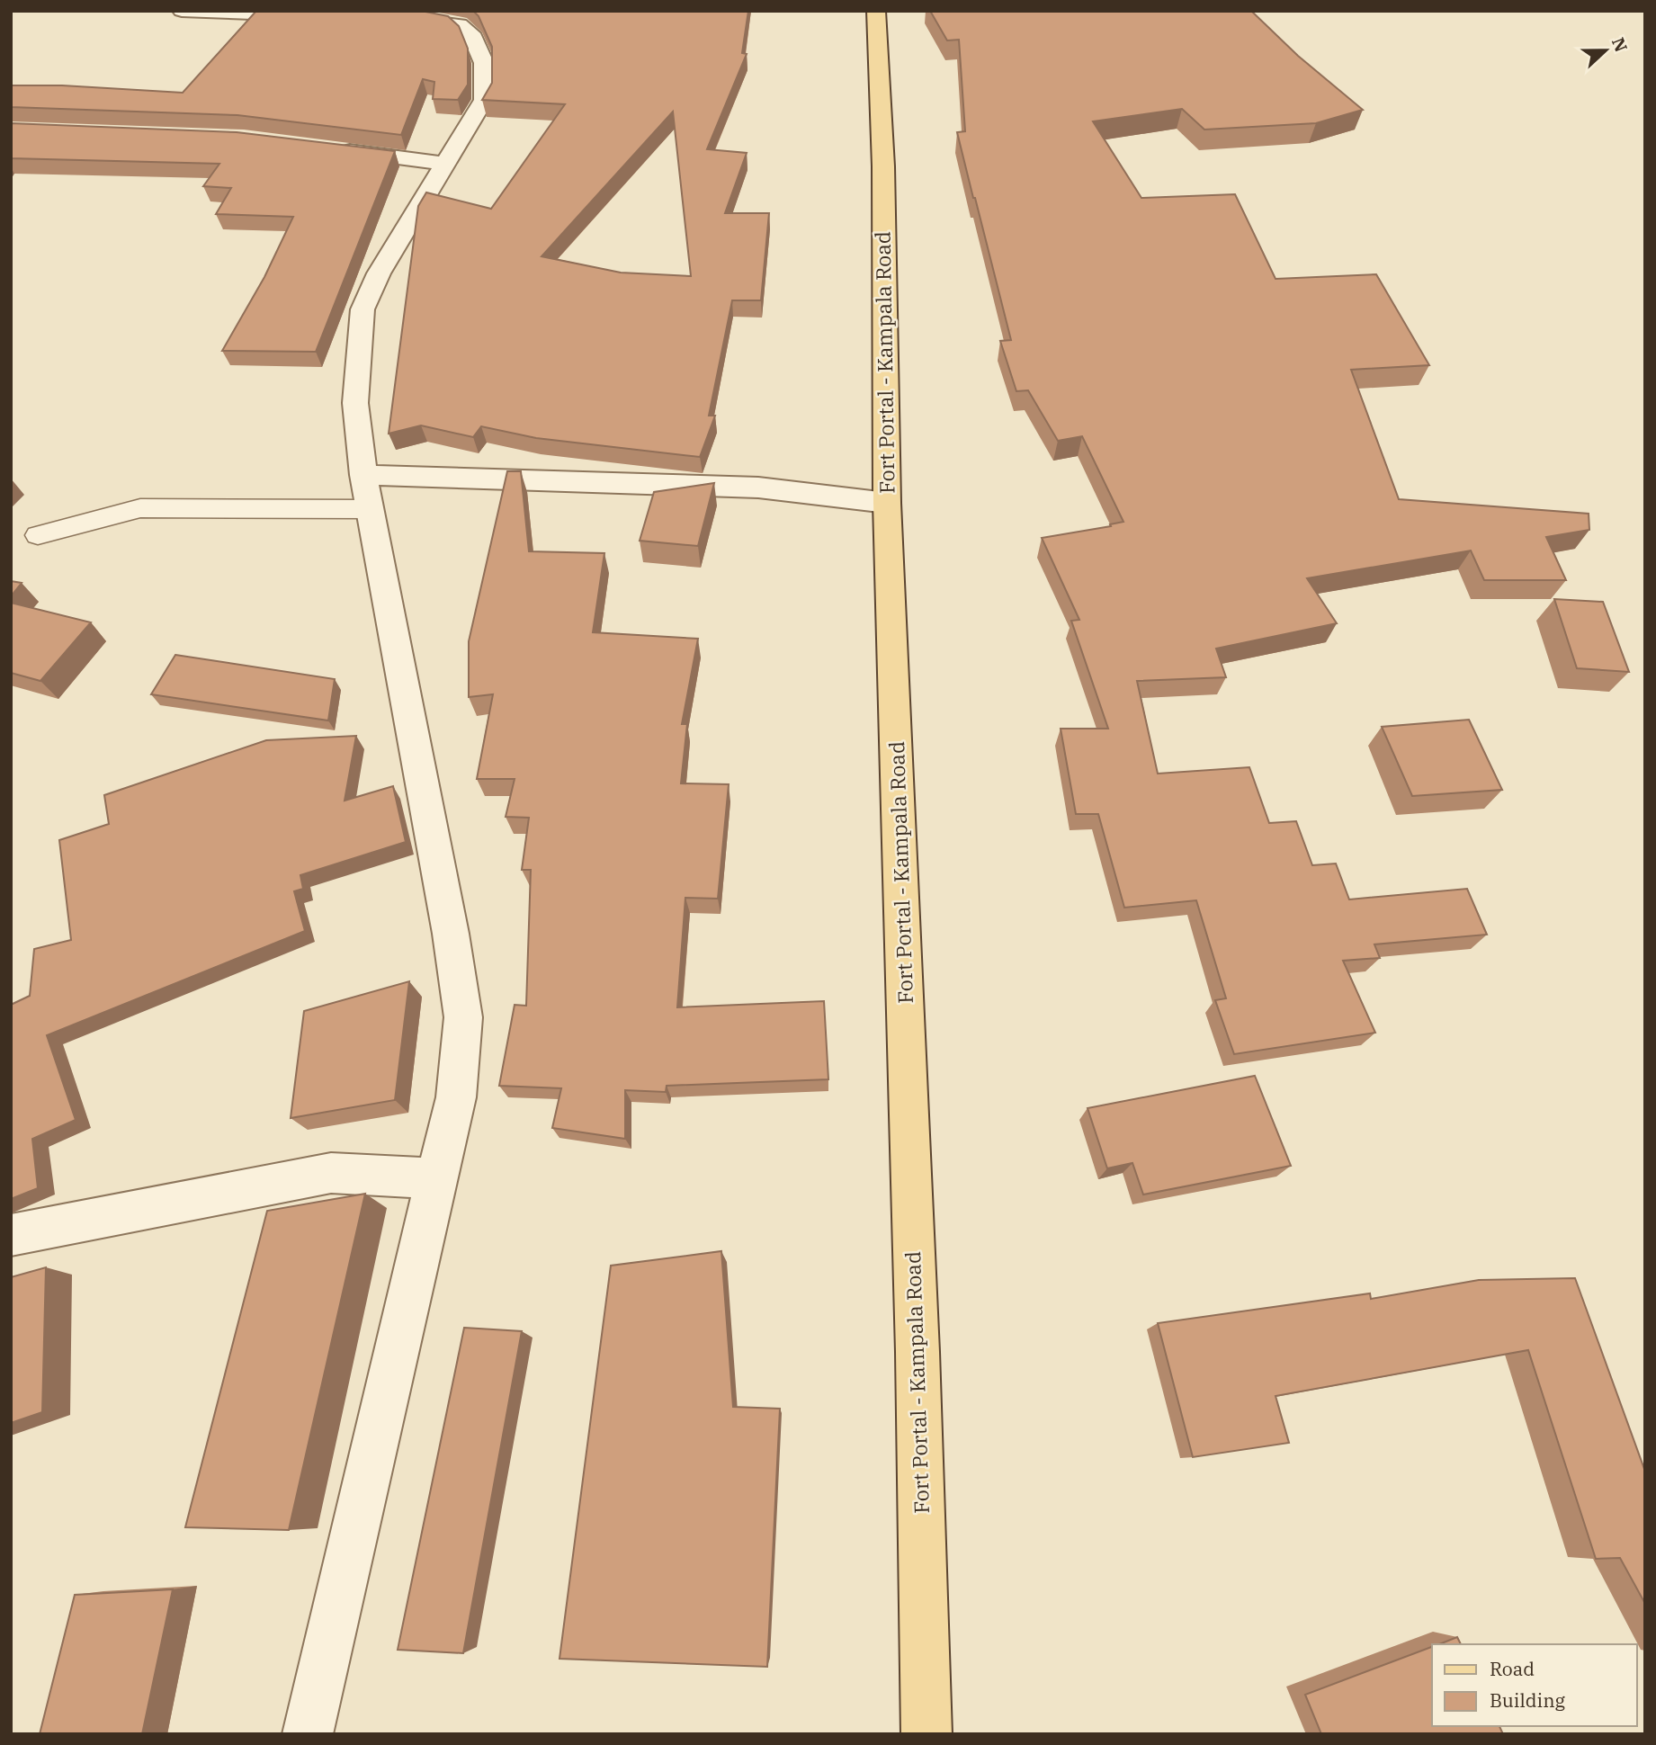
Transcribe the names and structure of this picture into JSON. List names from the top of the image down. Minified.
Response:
{"streets":{"main road":["Fort Portal - Kampala Road"]},"legend":["Road","Building"],"north":"right"}
